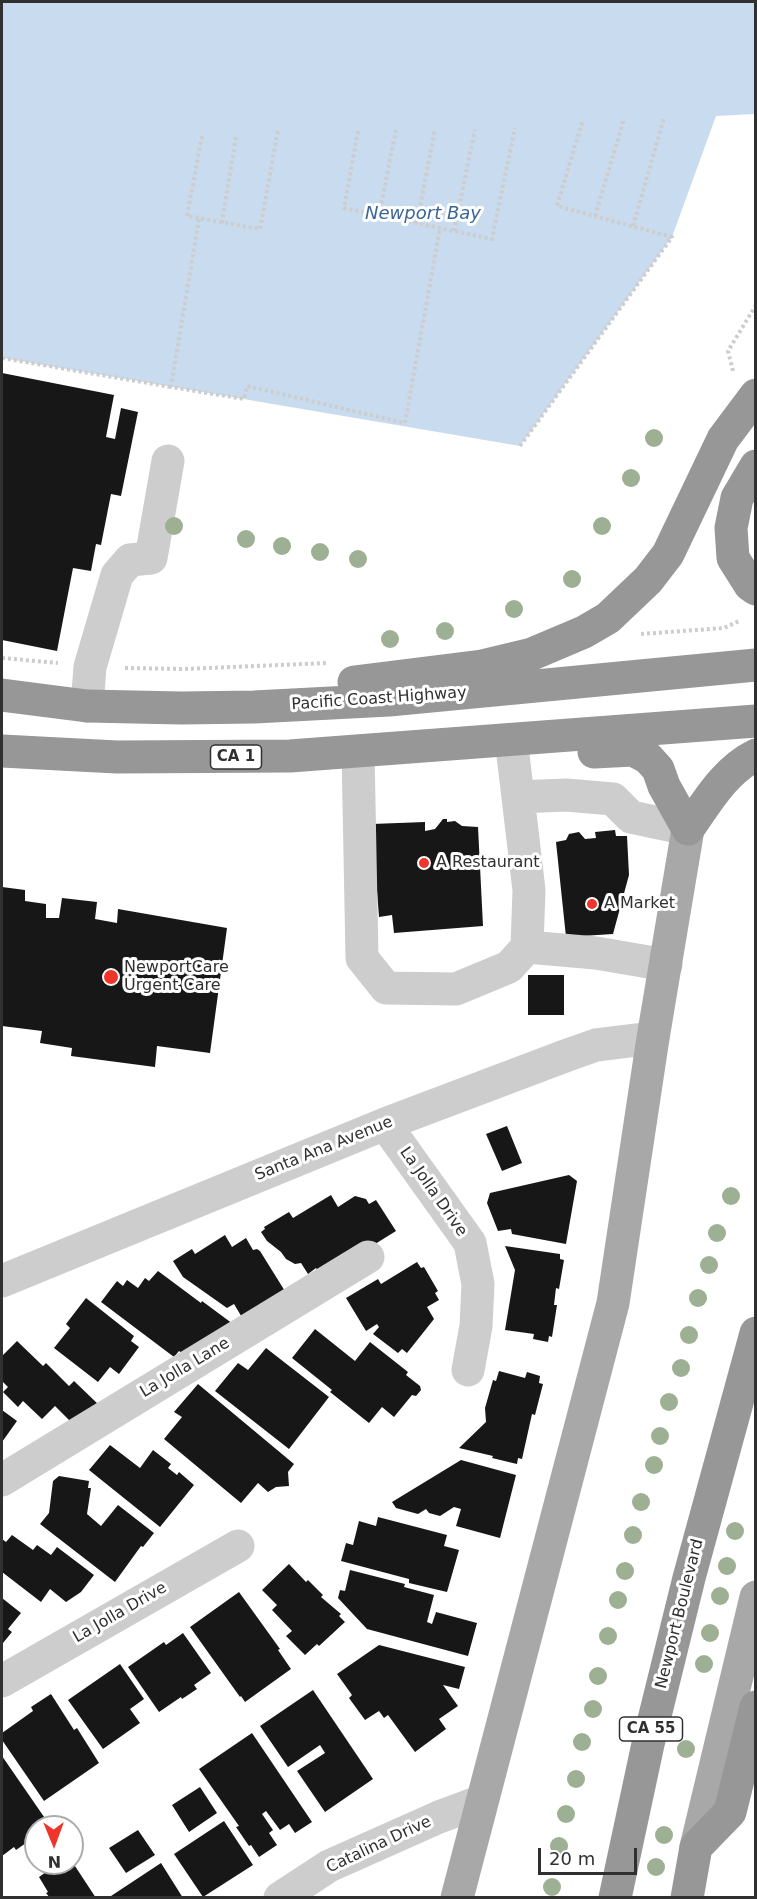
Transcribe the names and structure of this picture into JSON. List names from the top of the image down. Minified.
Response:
{"streets":{"highway":["Pacific Coast Highway","CA 1","Newport Boulevard","CA 55"],"street":["Santa Ana Avenue","La Jolla Drive","La Jolla Lane","Catalina Drive"]},"crossings":[["Santa Ana Avenue","La Jolla Drive"]],"water":["Newport Bay"],"places":["A Restaurant","A Market","NewportCare Urgent Care"],"scale_bar":"20 m","north":"bottom"}
